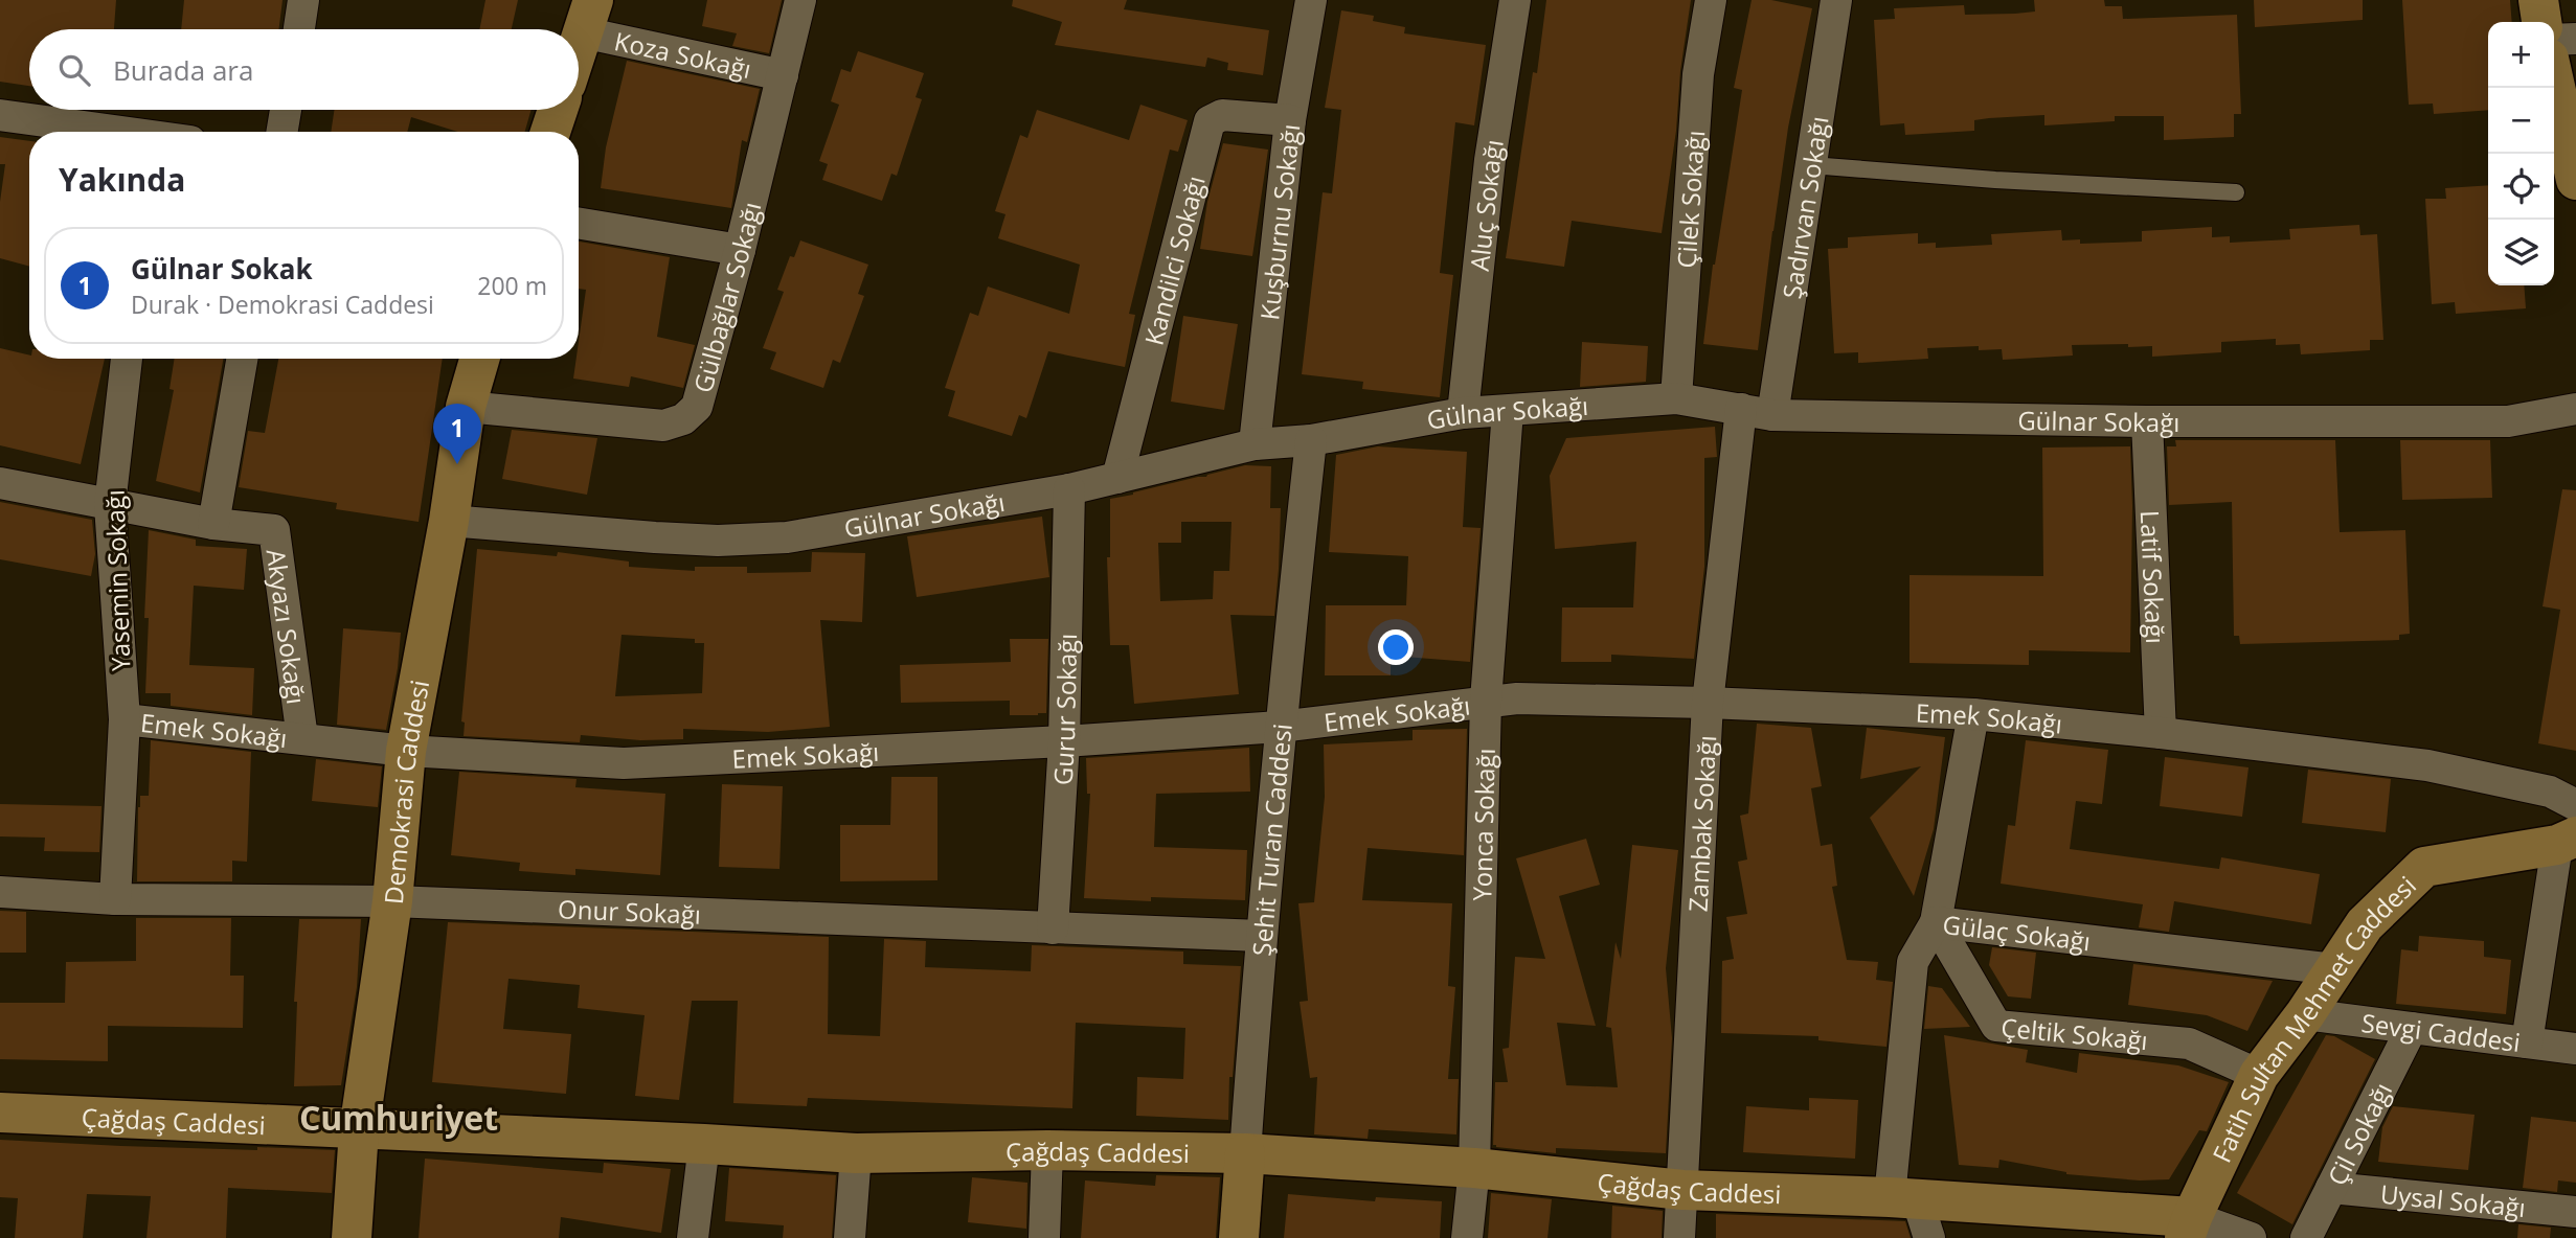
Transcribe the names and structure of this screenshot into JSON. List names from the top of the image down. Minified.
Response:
{"streets":{"street":["Koza Sokağı","Çilek Sokağı","Aluç Sokağı","Şadırvan Sokağı","Kuşburnu Sokağı","Kandilci Sokağı","Gülbağlar Sokağı","Gülnar Sokağı","Latif Sokağı","Yasemin Sokağı","Akyazı Sokağı","Gurur Sokağı","Emek Sokağı","Demokrasi Caddesi","Zambak Sokağı","Yonca Sokağı","Şehit Turan Caddesi","Onur Sokağı","Gülaç Sokağı","Fatih Sultan Mehmet Caddesi","Çeltik Sokağı","Sevgi Caddesi","Çağdaş Caddesi","Çil Sokağı","Uysal Sokağı"]},"crossings":[["Koza Sokağı","Gülbağlar Sokağı"],["Çilek Sokağı","Gülnar Sokağı"],["Aluç Sokağı","Gülnar Sokağı"],["Şadırvan Sokağı","Gülnar Sokağı"],["Kuşburnu Sokağı","Kandilci Sokağı"],["Kuşburnu Sokağı","Gülnar Sokağı"],["Kandilci Sokağı","Gülnar Sokağı"],["Gülbağlar Sokağı","Demokrasi Caddesi"],["Gülnar Sokağı","Latif Sokağı"],["Gülnar Sokağı","Gurur Sokağı"],["Gülnar Sokağı","Demokrasi Caddesi"],["Gülnar Sokağı","Zambak Sokağı"],["Gülnar Sokağı","Yonca Sokağı"],["Gülnar Sokağı","Şehit Turan Caddesi"],["Latif Sokağı","Emek Sokağı"],["Yasemin Sokağı","Akyazı Sokağı"],["Yasemin Sokağı","Emek Sokağı"],["Yasemin Sokağı","Onur Sokağı"],["Akyazı Sokağı","Emek Sokağı"],["Gurur Sokağı","Emek Sokağı"],["Gurur Sokağı","Onur Sokağı"],["Emek Sokağı","Demokrasi Caddesi"],["Emek Sokağı","Zambak Sokağı"],["Emek Sokağı","Yonca Sokağı"],["Emek Sokağı","Şehit Turan Caddesi"],["Demokrasi Caddesi","Onur Sokağı"],["Demokrasi Caddesi","Çağdaş Caddesi"],["Zambak Sokağı","Çağdaş Caddesi"],["Yonca Sokağı","Çağdaş Caddesi"],["Şehit Turan Caddesi","Onur Sokağı"],["Şehit Turan Caddesi","Çağdaş Caddesi"],["Gülaç Sokağı","Fatih Sultan Mehmet Caddesi"],["Gülaç Sokağı","Çeltik Sokağı"],["Gülaç Sokağı","Çağdaş Caddesi"],["Fatih Sultan Mehmet Caddesi","Çeltik Sokağı"],["Fatih Sultan Mehmet Caddesi","Sevgi Caddesi"],["Fatih Sultan Mehmet Caddesi","Çağdaş Caddesi"],["Sevgi Caddesi","Çil Sokağı"],["Çil Sokağı","Uysal Sokağı"]],"districts":["Cumhuriyet"],"page":{"map_buttons":["+","−"],"search":"Burada ara","heading":"Yakında","list":[{"mark":"1","name":"Gülnar Sokak","note":"Durak · Demokrasi Caddesi","value":"200 m"}],"pins":"1"}}
